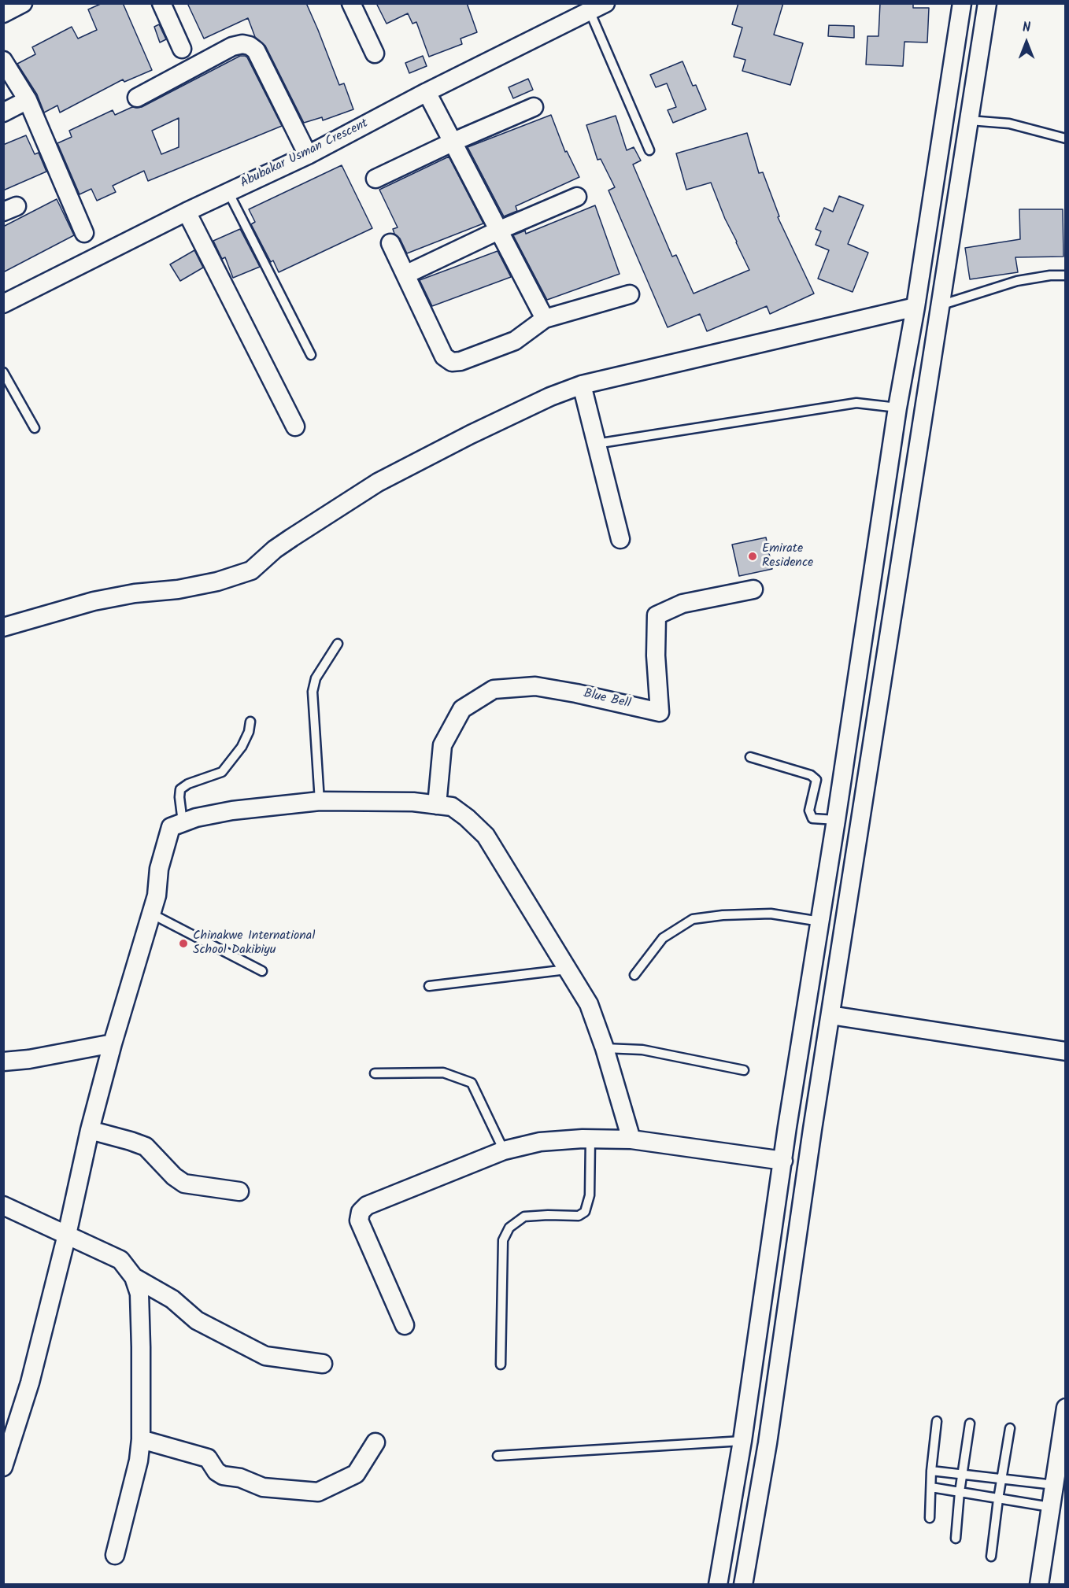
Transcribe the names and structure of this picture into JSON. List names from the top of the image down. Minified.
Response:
{"streets":{"street":["Abubakar Usman Crescent","Blue Bell"]},"places":["Emirate Residence","Chinakwe International School Dakibiyu"],"north":"top"}
